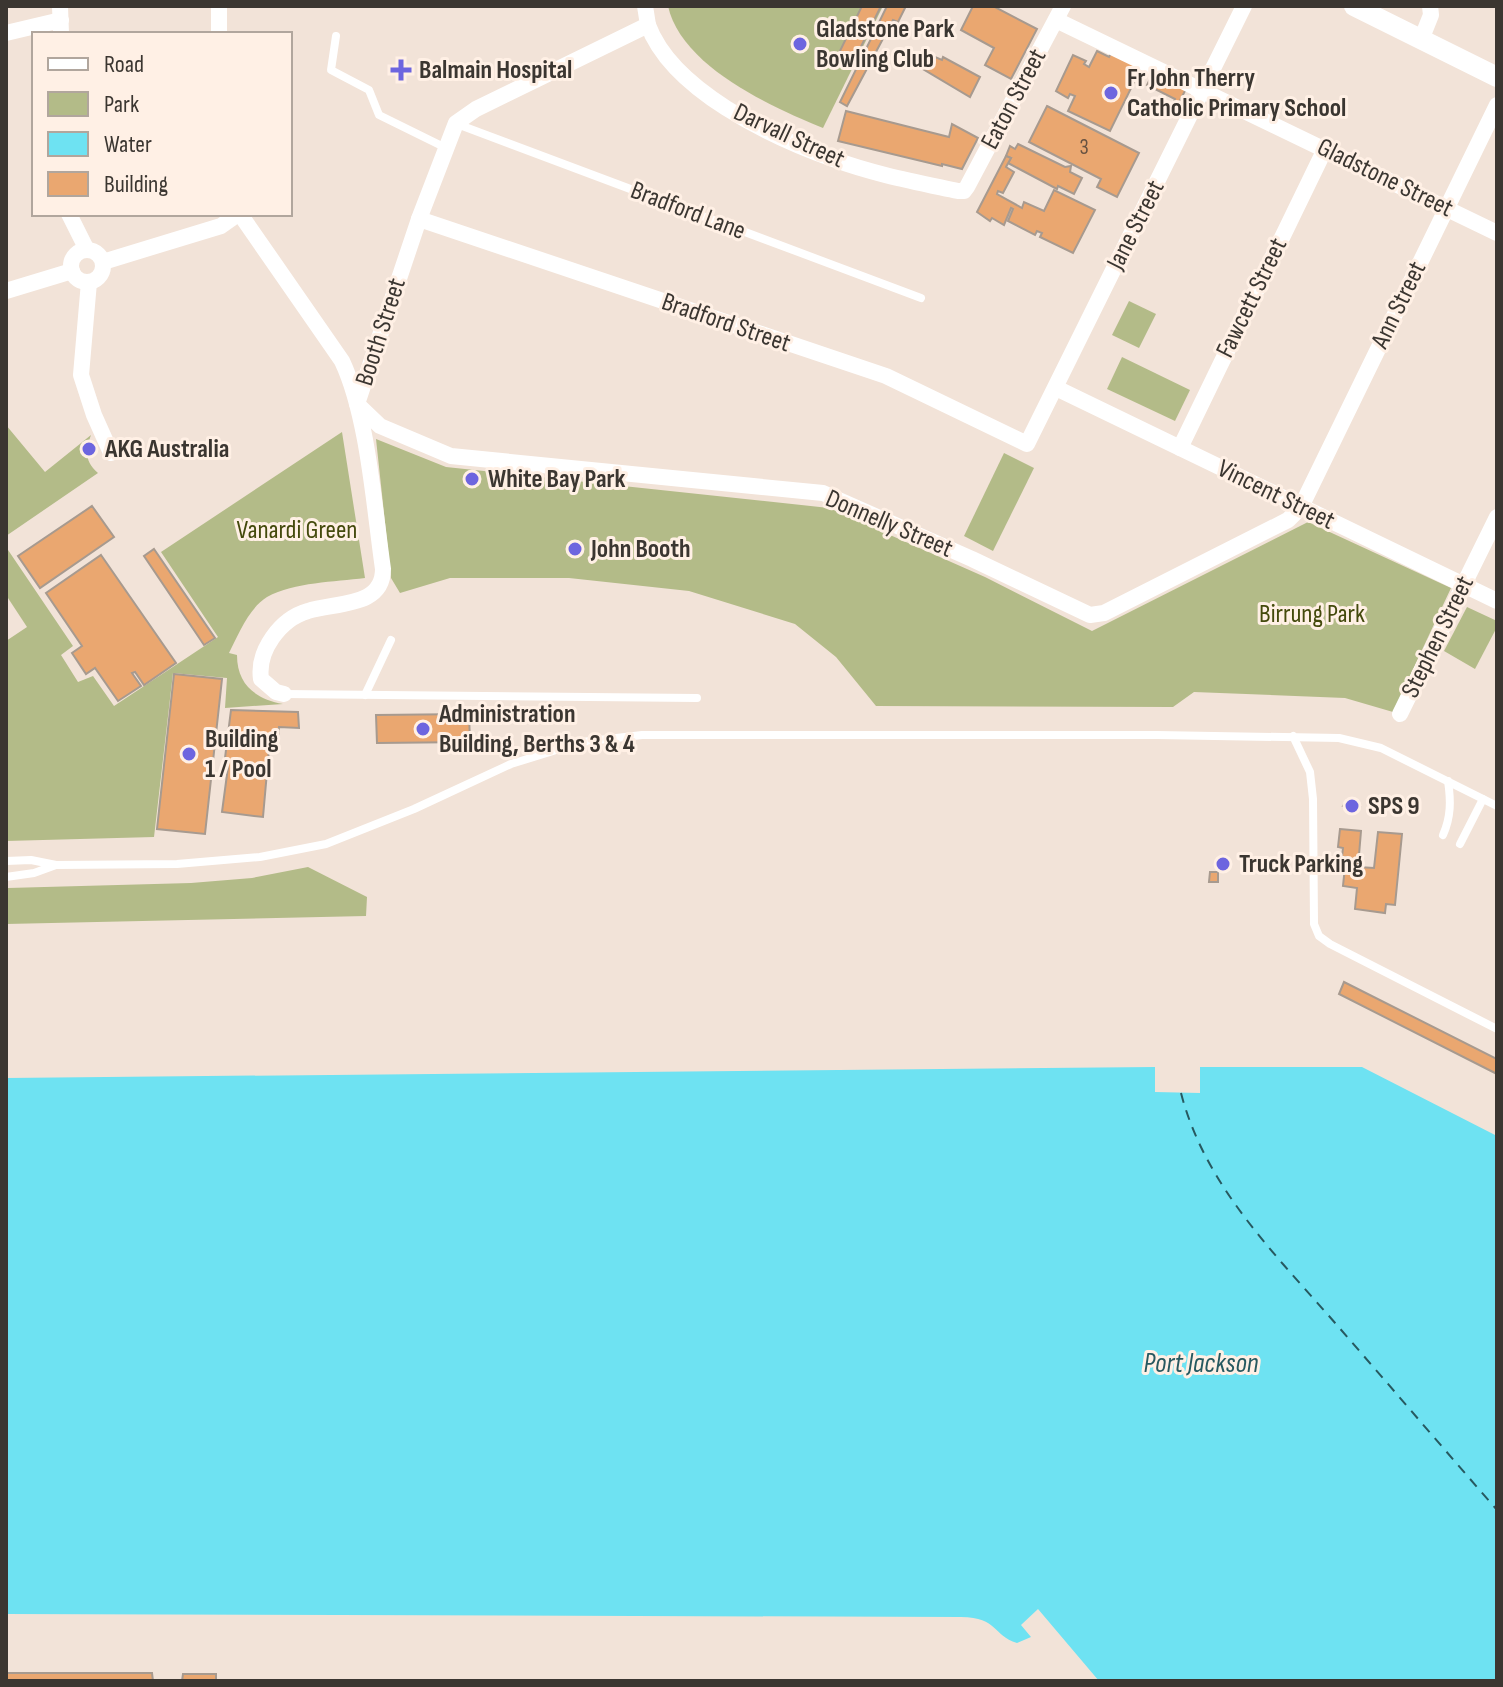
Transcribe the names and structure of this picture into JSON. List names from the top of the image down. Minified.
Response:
{"streets":{"street":["Eaton Street","Darvall Street","Gladstone Street","Jane Street","Fawcett Street","Ann Street","Bradford Street","Booth Street","Vincent Street","Donnelly Street","Stephen Street"],"lane":["Bradford Lane"]},"crossings":[["Eaton Street","Darvall Street"],["Eaton Street","Gladstone Street"],["Gladstone Street","Jane Street"],["Gladstone Street","Fawcett Street"],["Gladstone Street","Ann Street"],["Bradford Lane","Booth Street"],["Jane Street","Bradford Street"],["Jane Street","Vincent Street"],["Fawcett Street","Vincent Street"],["Ann Street","Vincent Street"],["Ann Street","Donnelly Street"],["Bradford Street","Booth Street"],["Booth Street","Donnelly Street"],["Vincent Street","Donnelly Street"],["Vincent Street","Stephen Street"]],"water":["Port Jackson"],"parks":["Vanardi Green","Birrung Park"],"places":{"other":["Gladstone Park Bowling Club","Fr John Therry Catholic Primary School","AKG Australia","White Bay Park","John Booth","Administration Building, Berths 3 & 4","Building 1 / Pool","SPS 9","Truck Parking"],"health":["Balmain Hospital"]},"house_numbers":["3"],"legend":["Road","Park","Water","Building"]}
